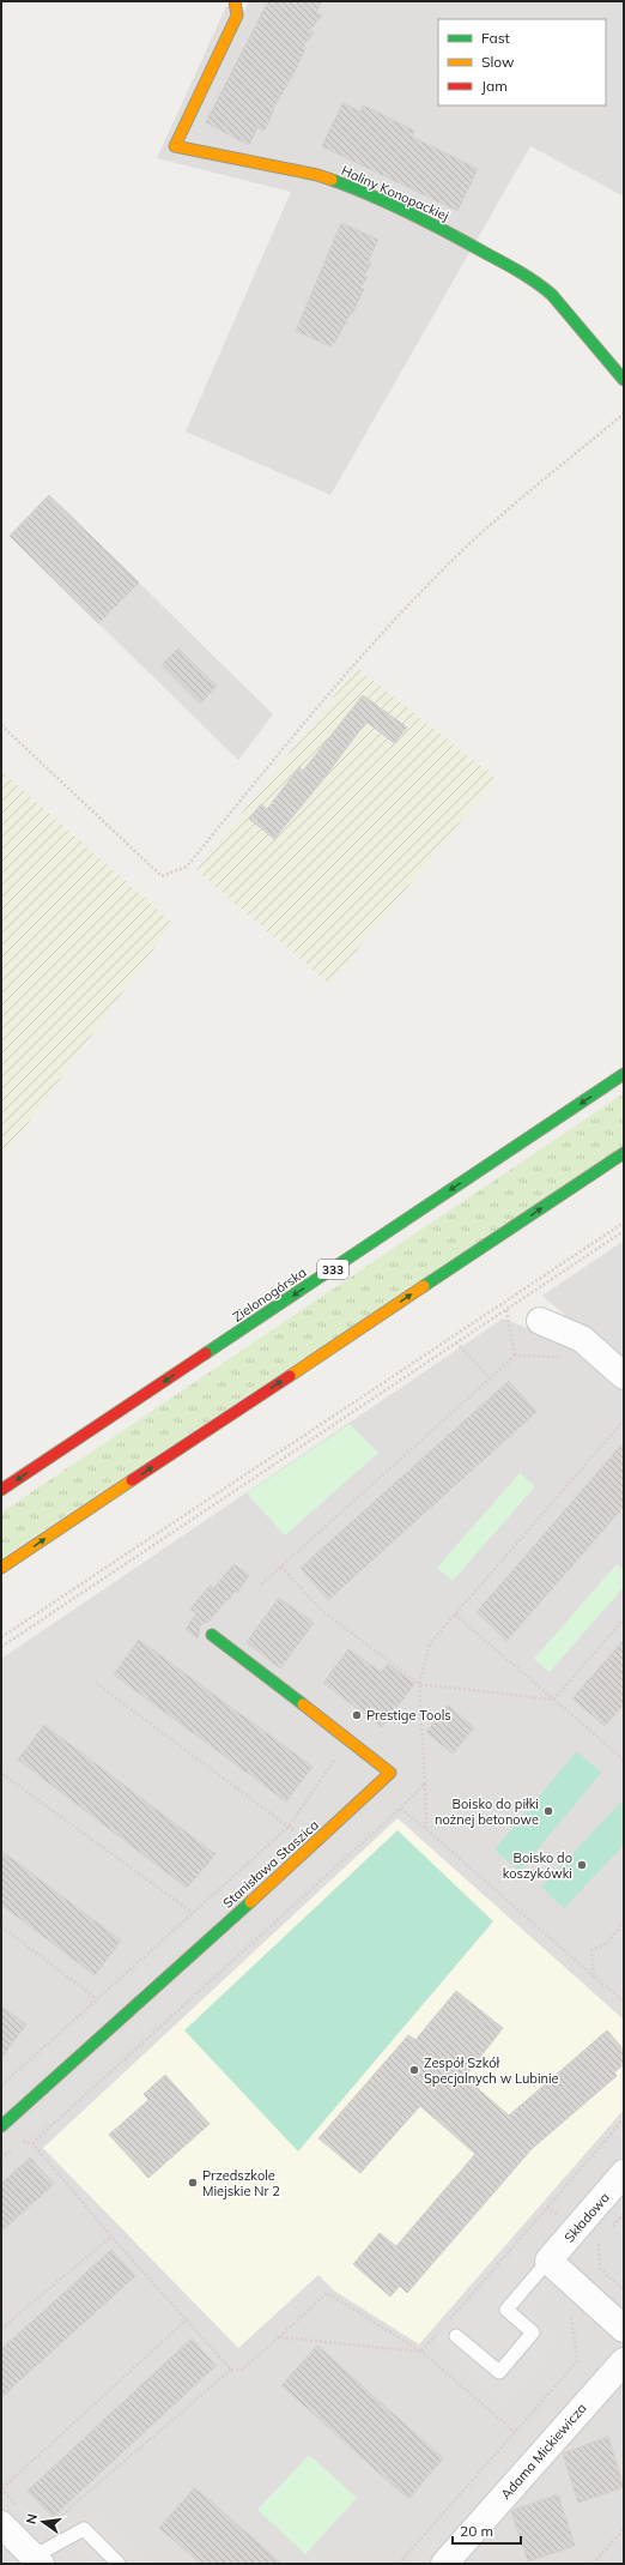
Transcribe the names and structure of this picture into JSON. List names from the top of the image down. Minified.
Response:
{"streets":{"main road":["Haliny Konopackiej","333","Zielonogórska","Stanisława Staszica"],"street":["Składowa","Adama Mickiewicza"]},"places":["Prestige Tools","Boisko do piłki nożnej betonowe","Boisko do koszykówki","Zespół Szkół Specjalnych w Lubinie","Przedszkole Miejskie Nr 2"],"legend":["Fast","Slow","Jam"],"scale_bar":"20 m","north":"left"}
